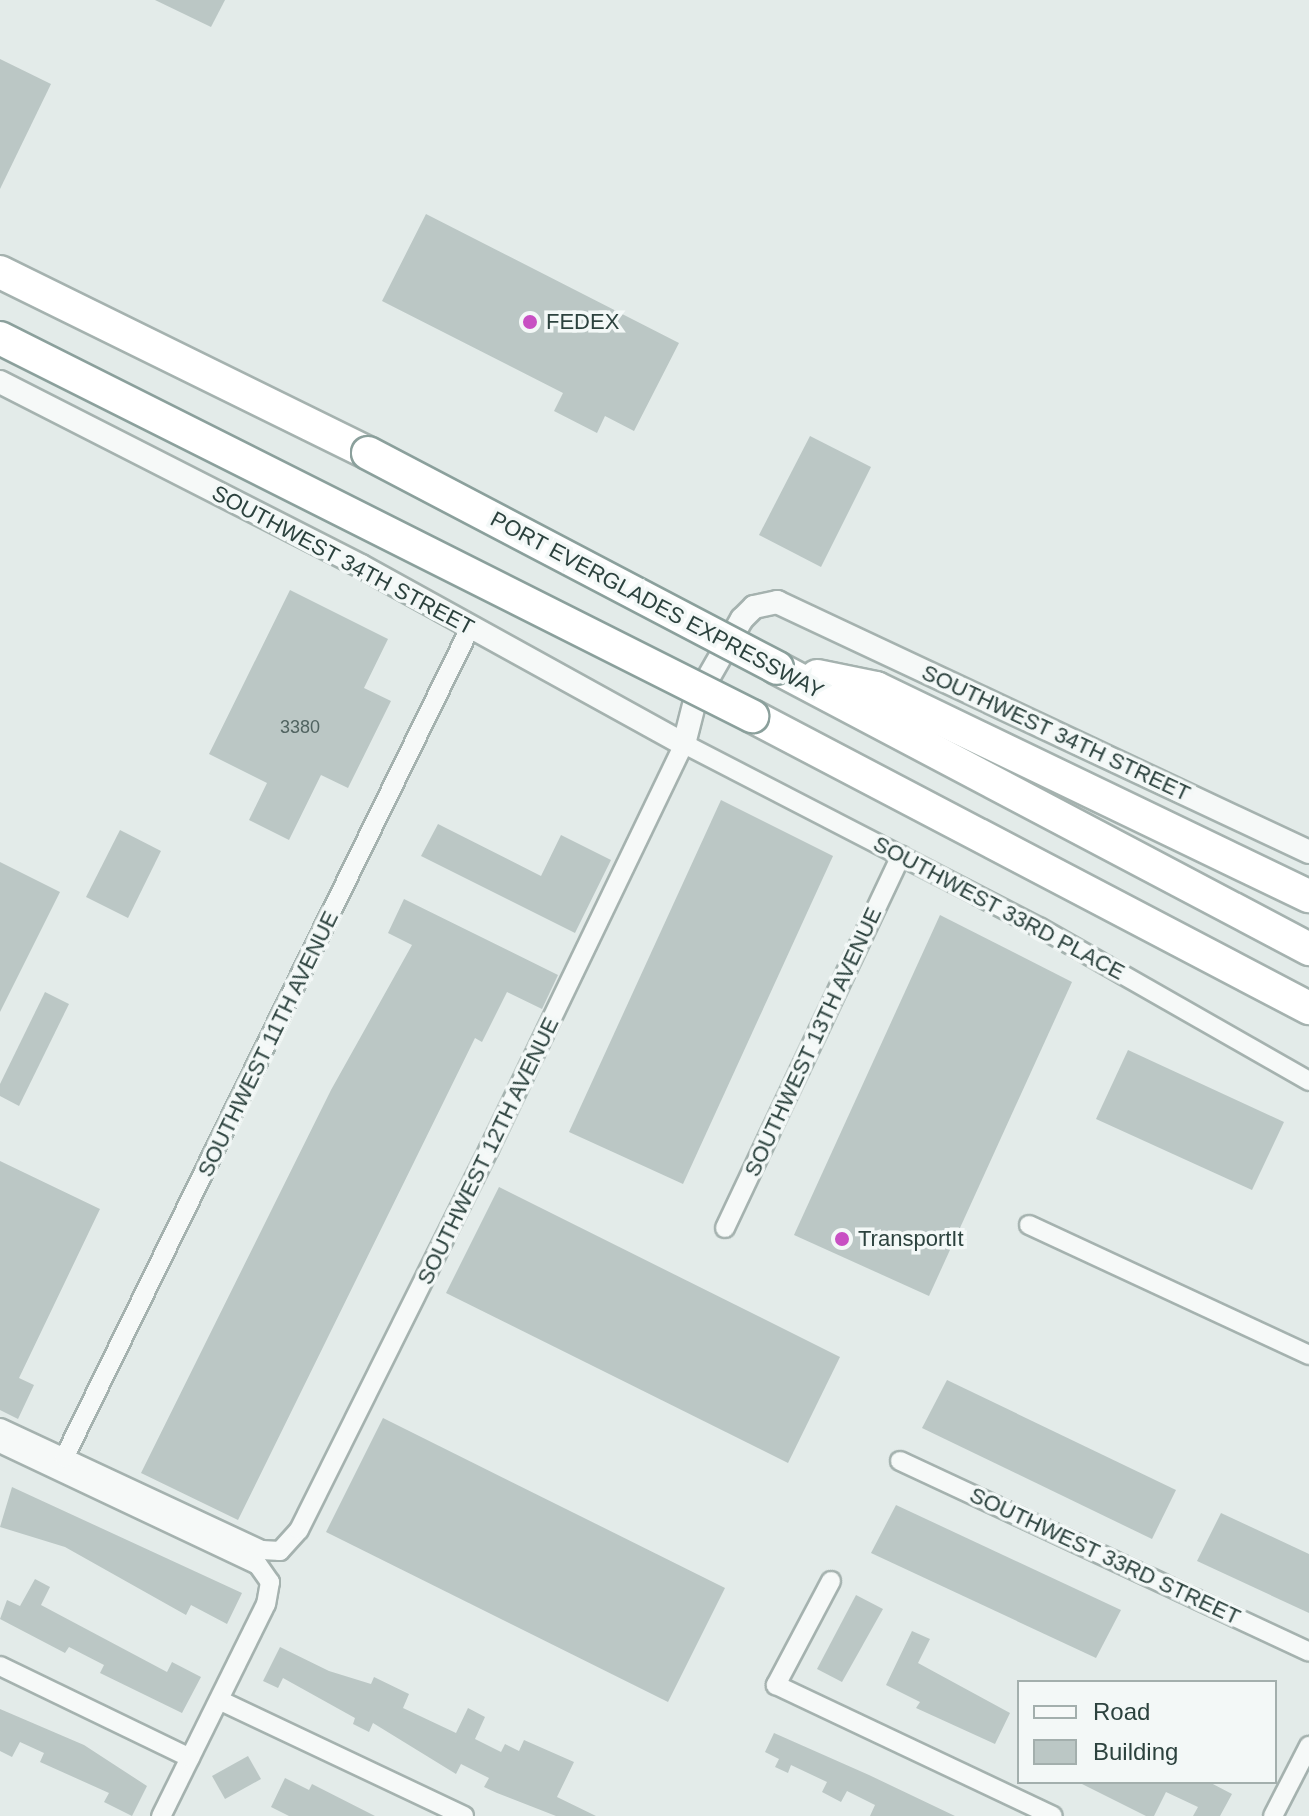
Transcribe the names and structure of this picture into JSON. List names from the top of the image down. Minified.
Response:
{"streets":{"highway":["PORT EVERGLADES EXPRESSWAY"],"street":["SOUTHWEST 34TH STREET","SOUTHWEST 33RD PLACE","SOUTHWEST 13TH AVENUE","SOUTHWEST 11TH AVENUE","SOUTHWEST 12TH AVENUE","SOUTHWEST 33RD STREET"]},"crossings":[["SOUTHWEST 34TH STREET","SOUTHWEST 33RD PLACE"],["SOUTHWEST 34TH STREET","SOUTHWEST 11TH AVENUE"],["SOUTHWEST 34TH STREET","SOUTHWEST 12TH AVENUE"],["SOUTHWEST 33RD PLACE","SOUTHWEST 13TH AVENUE"],["SOUTHWEST 33RD PLACE","SOUTHWEST 12TH AVENUE"],["SOUTHWEST 11TH AVENUE","SOUTHWEST 12TH AVENUE"]],"places":["FEDEX","TransportIt"],"house_numbers":["3380"],"legend":["Road","Building"]}
